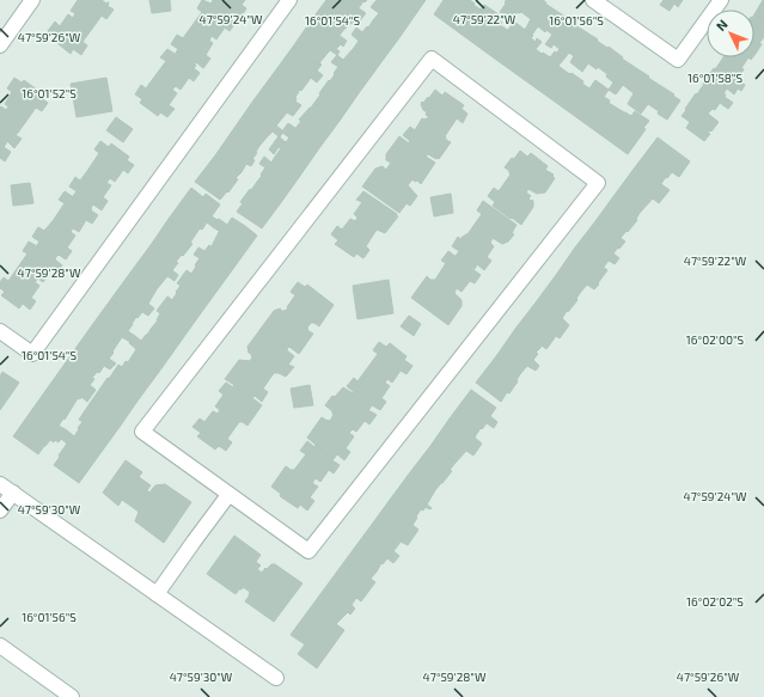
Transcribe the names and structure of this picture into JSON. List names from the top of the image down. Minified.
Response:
{"north":"top left","coordinates":["47°59'24\"W","47°59'22\"W","16°01'54\"S","16°01'56\"S","47°59'26\"W","16°01'58\"S","16°01'52\"S","47°59'28\"W","16°02'00\"S","47°59'30\"W","16°02'02\"S"]}
